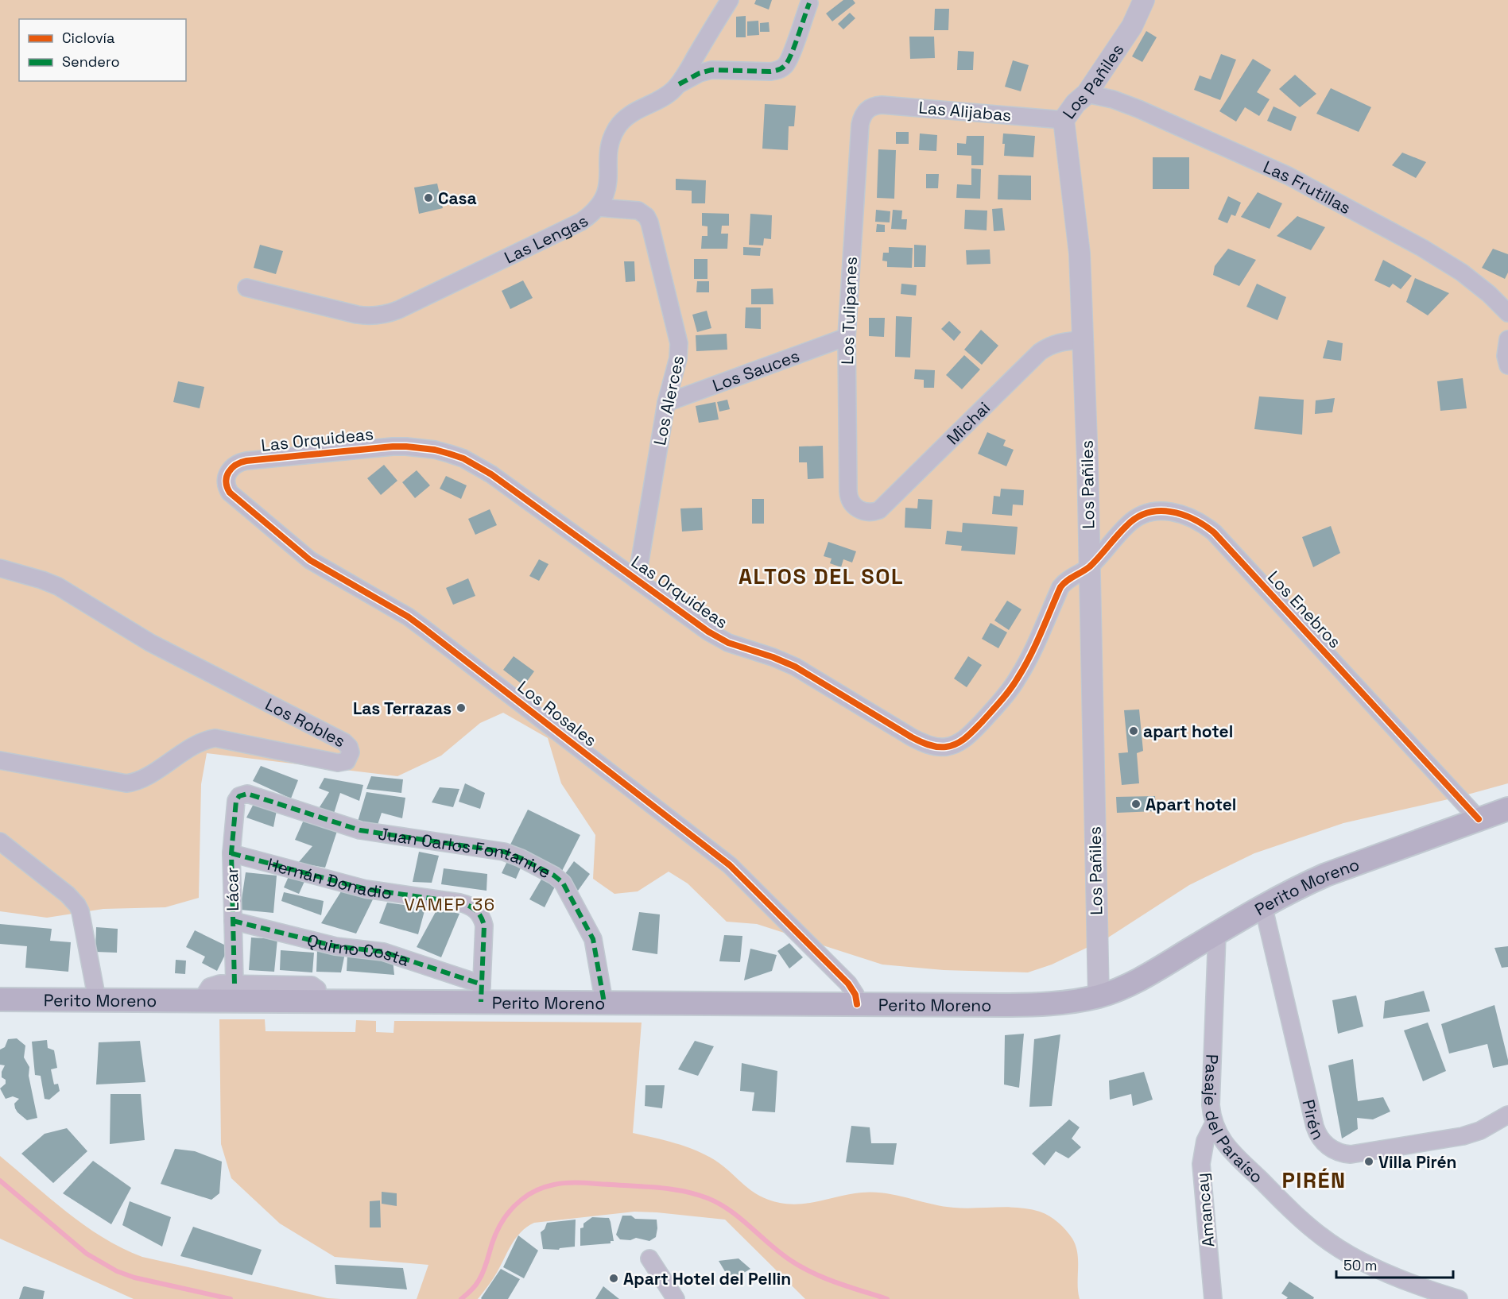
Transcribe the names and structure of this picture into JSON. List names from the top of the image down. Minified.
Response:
{"streets":{"main road":["Perito Moreno"],"street":["Los Pañiles","Las Alijabas","Las Frutillas","Las Lengas","Los Tulipanes","Los Sauces","Los Alerces","Michai","Las Orquideas","Los Enebros","Los Rosales","Los Robles","Juan Carlos Fontanive","Hernán Donadio","Lácar","Quirno Costa","Pasaje del Paraíso","Pirén","Amancay"]},"crossings":[["Los Pañiles","Las Alijabas"],["Los Pañiles","Las Frutillas"],["Los Pañiles","Michai"],["Los Pañiles","Las Orquideas"],["Los Pañiles","Los Enebros"],["Los Pañiles","Perito Moreno"],["Las Alijabas","Los Tulipanes"],["Las Lengas","Los Alerces"],["Los Tulipanes","Los Sauces"],["Los Tulipanes","Michai"],["Los Sauces","Los Alerces"],["Los Alerces","Las Orquideas"],["Las Orquideas","Los Enebros"],["Las Orquideas","Los Rosales"],["Los Enebros","Perito Moreno"],["Los Rosales","Perito Moreno"],["Juan Carlos Fontanive","Perito Moreno"],["Juan Carlos Fontanive","Lácar"],["Hernán Donadio","Perito Moreno"],["Hernán Donadio","Lácar"],["Hernán Donadio","Quirno Costa"],["Perito Moreno","Quirno Costa"],["Perito Moreno","Pasaje del Paraíso"],["Perito Moreno","Pirén"],["Lácar","Quirno Costa"],["Pasaje del Paraíso","Amancay"]],"districts":["ALTOS DEL SOL","VAMEP 36","PIRÉN"],"places":["Casa","Las Terrazas","apart hotel","Apart hotel","Villa Pirén","Apart Hotel del Pellin"],"legend":["Ciclovía","Sendero"],"scale_bar":"50 m"}
